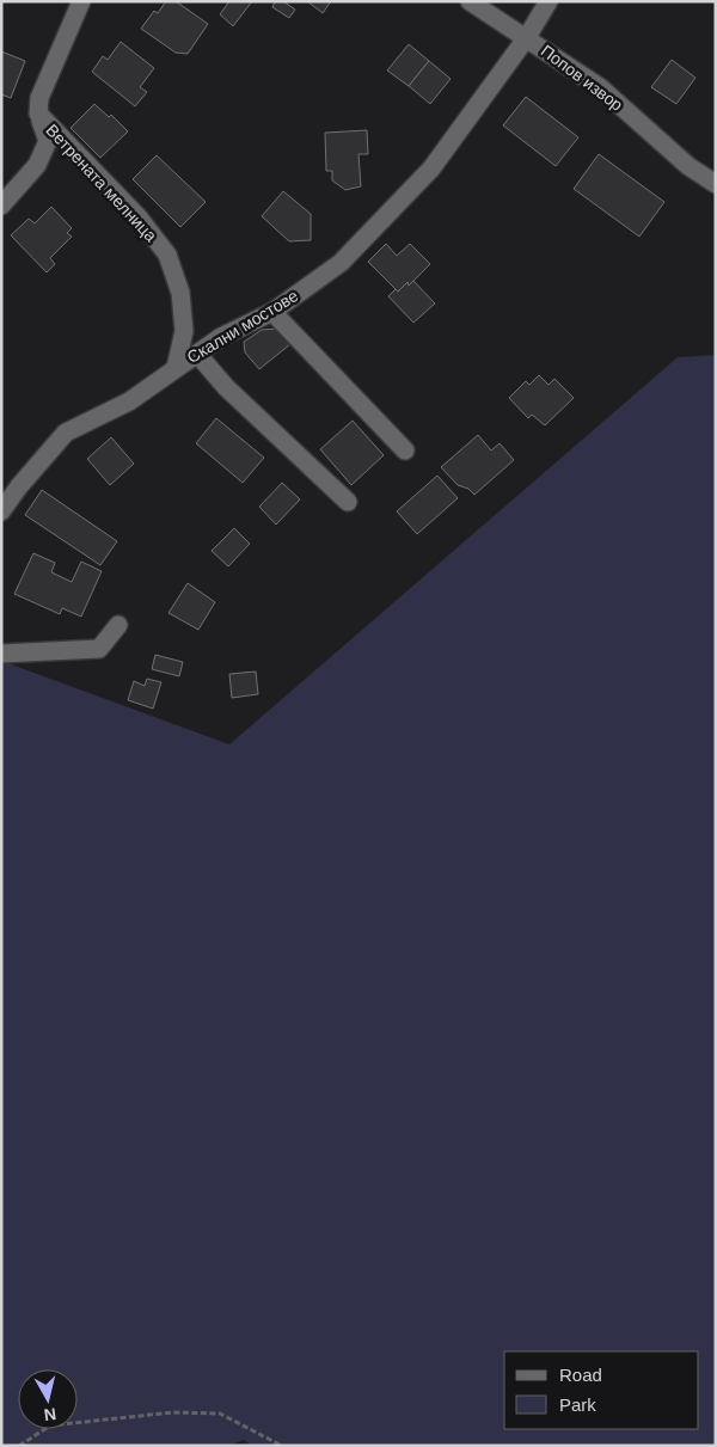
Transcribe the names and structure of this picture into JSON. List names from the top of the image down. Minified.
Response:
{"streets":{"street":["Попов извор","Ветрената мелница","Скални мостове"]},"crossings":[["Попов извор","Скални мостове"],["Ветрената мелница","Скални мостове"]],"legend":["Road","Park"],"north":"bottom"}
